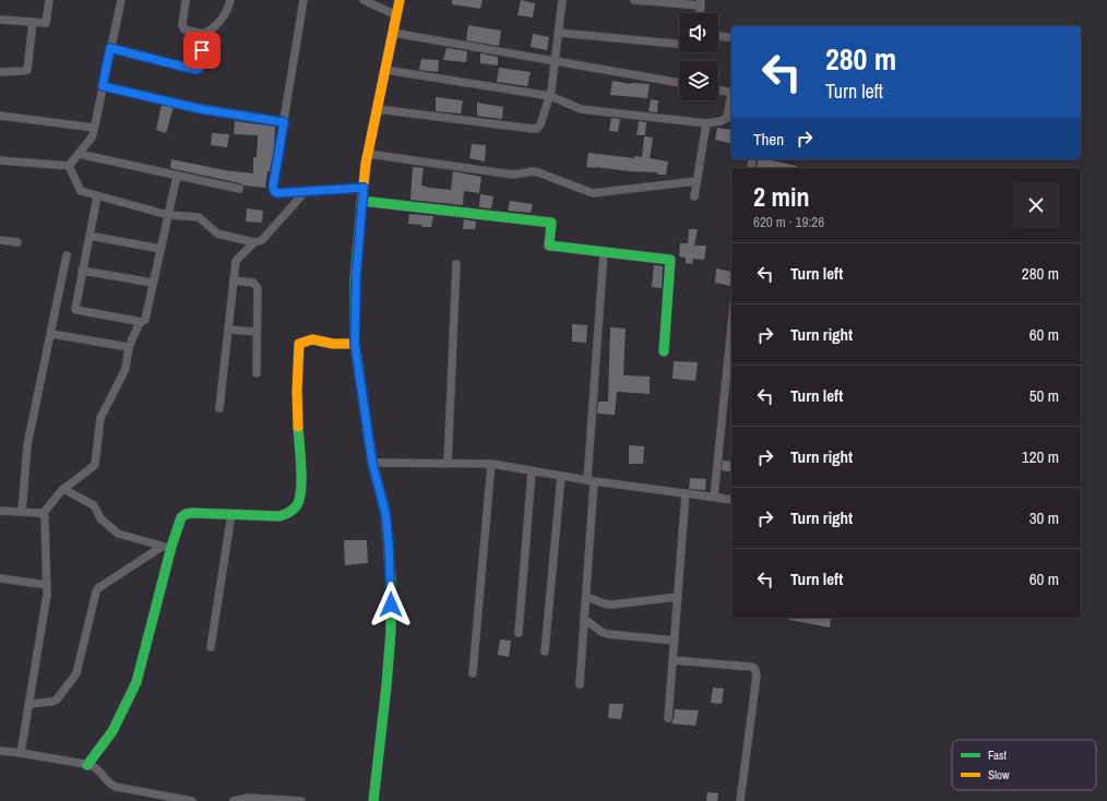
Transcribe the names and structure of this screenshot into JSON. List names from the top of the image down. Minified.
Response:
{"legend":["Fast","Slow"],"page":{"turn":["280 m","Turn left"],"then":"Then","heading":["2 min","620 m · 19:26"],"list":[{"name":"Turn left","value":"280 m"},{"name":"Turn right","value":"60 m"},{"name":"Turn left","value":"50 m"},{"name":"Turn right","value":"120 m"},{"name":"Turn right","value":"30 m"},{"name":"Turn left","value":"60 m"}]}}
